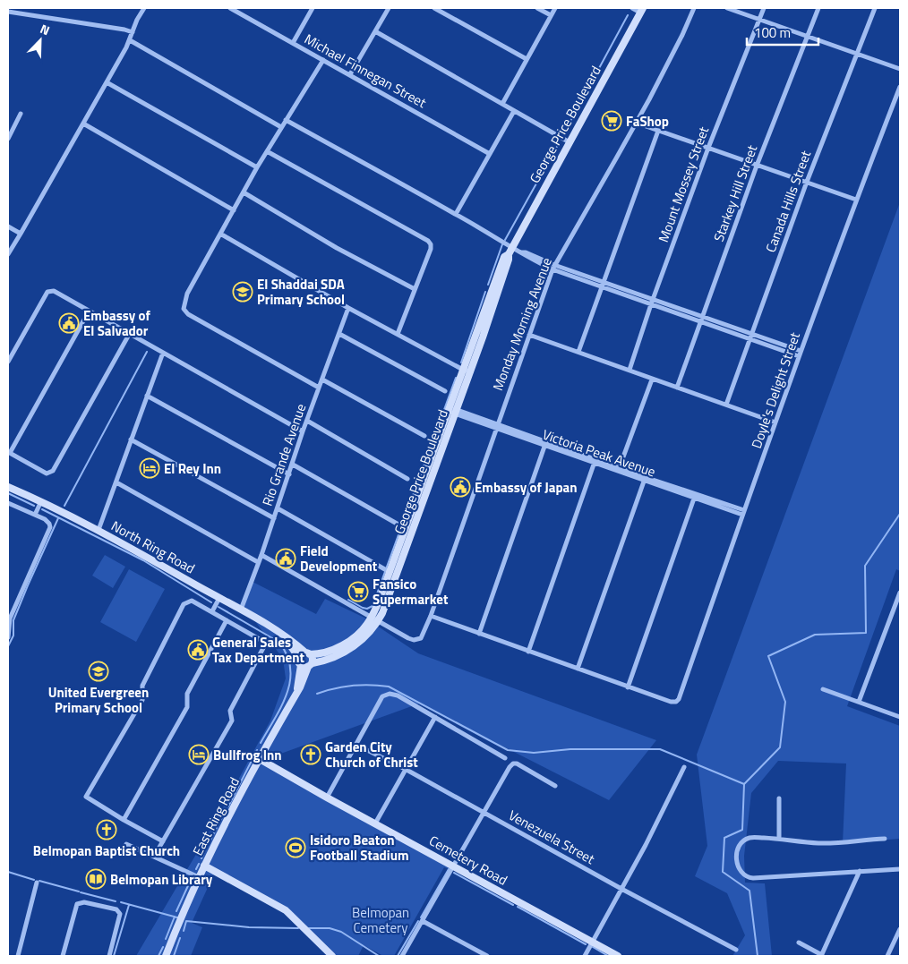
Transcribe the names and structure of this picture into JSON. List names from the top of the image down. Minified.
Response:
{"streets":{"main road":["George Price Boulevard","North Ring Road","East Ring Road","Cemetery Road"],"street":["Michael Finnegan Street","Mount Mossey Street","Starkey Hill Street","Canada Hills Street","Monday Morning Avenue","Doyle's Delight Street","Victoria Peak Avenue","Rio Grande Avenue","Venezuela Street"]},"crossings":[["George Price Boulevard","Monday Morning Avenue"],["George Price Boulevard","Victoria Peak Avenue"],["George Price Boulevard","North Ring Road"],["Monday Morning Avenue","Victoria Peak Avenue"],["Doyle's Delight Street","Victoria Peak Avenue"],["Rio Grande Avenue","North Ring Road"],["East Ring Road","Cemetery Road"]],"parks":["Belmopan Cemetery"],"places":{"supermarket":["FaShop","Fansico Supermarket"],"school or university":["El Shaddai SDA Primary School","United Evergreen Primary School"],"public building":["Embassy of El Salvador","Embassy of Japan","Field Development","General Sales Tax Department"],"hotel":["El Rey Inn","Bullfrog Inn"],"church":["Garden City Church of Christ","Belmopan Baptist Church"],"sports":["Isidoro Beaton Football Stadium"],"library":["Belmopan Library"]},"scale_bar":"100 m","north":"top right"}
